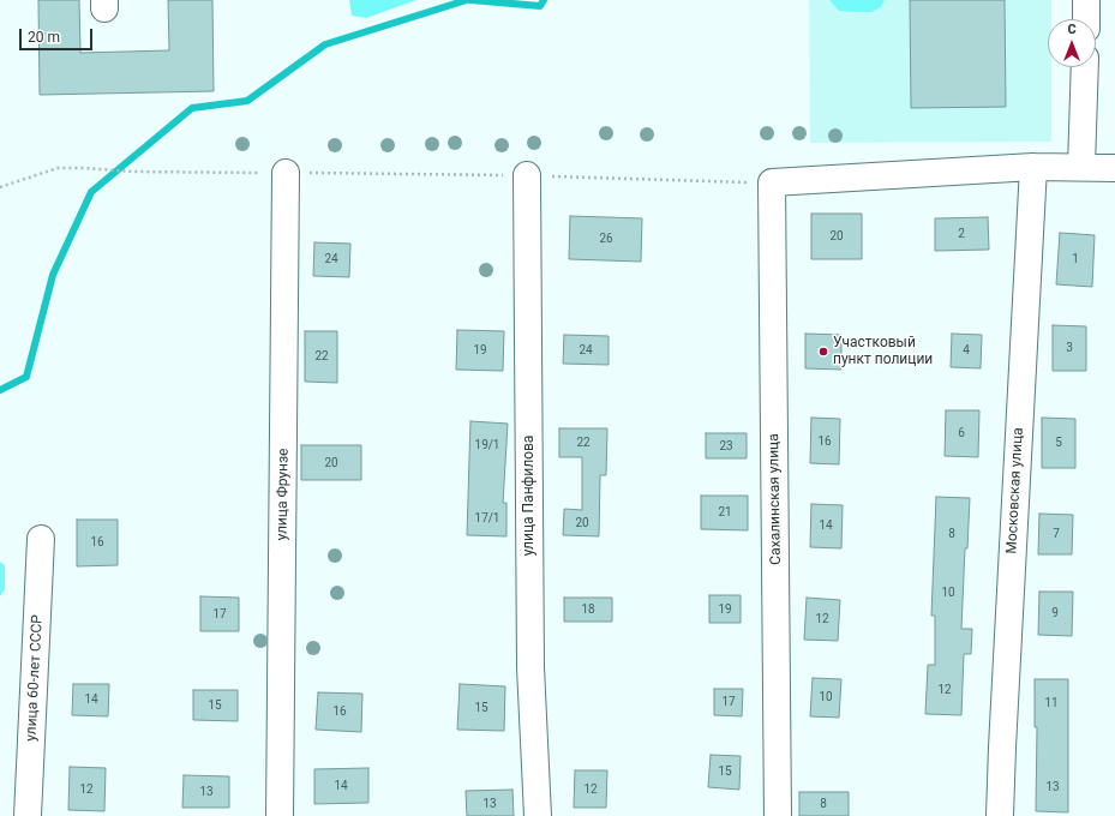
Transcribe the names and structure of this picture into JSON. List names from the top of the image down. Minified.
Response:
{"streets":{"street":["Московская улица","улица Фрунзе","улица Панфилова","Сахалинская улица","улица 60-лет СССР"]},"places":["Участковый пункт полиции"],"house_numbers":["2","20","26","24","1","3","19","24","4","22","6","16","22","5","19/1","23","20","21","17/1","20","14","8","7","16","10","18","19","9","17","12","12","10","14","17","11","15","15","16","15","14","13","12","12","13","13","8"],"scale_bar":"20 m","north":"top"}
